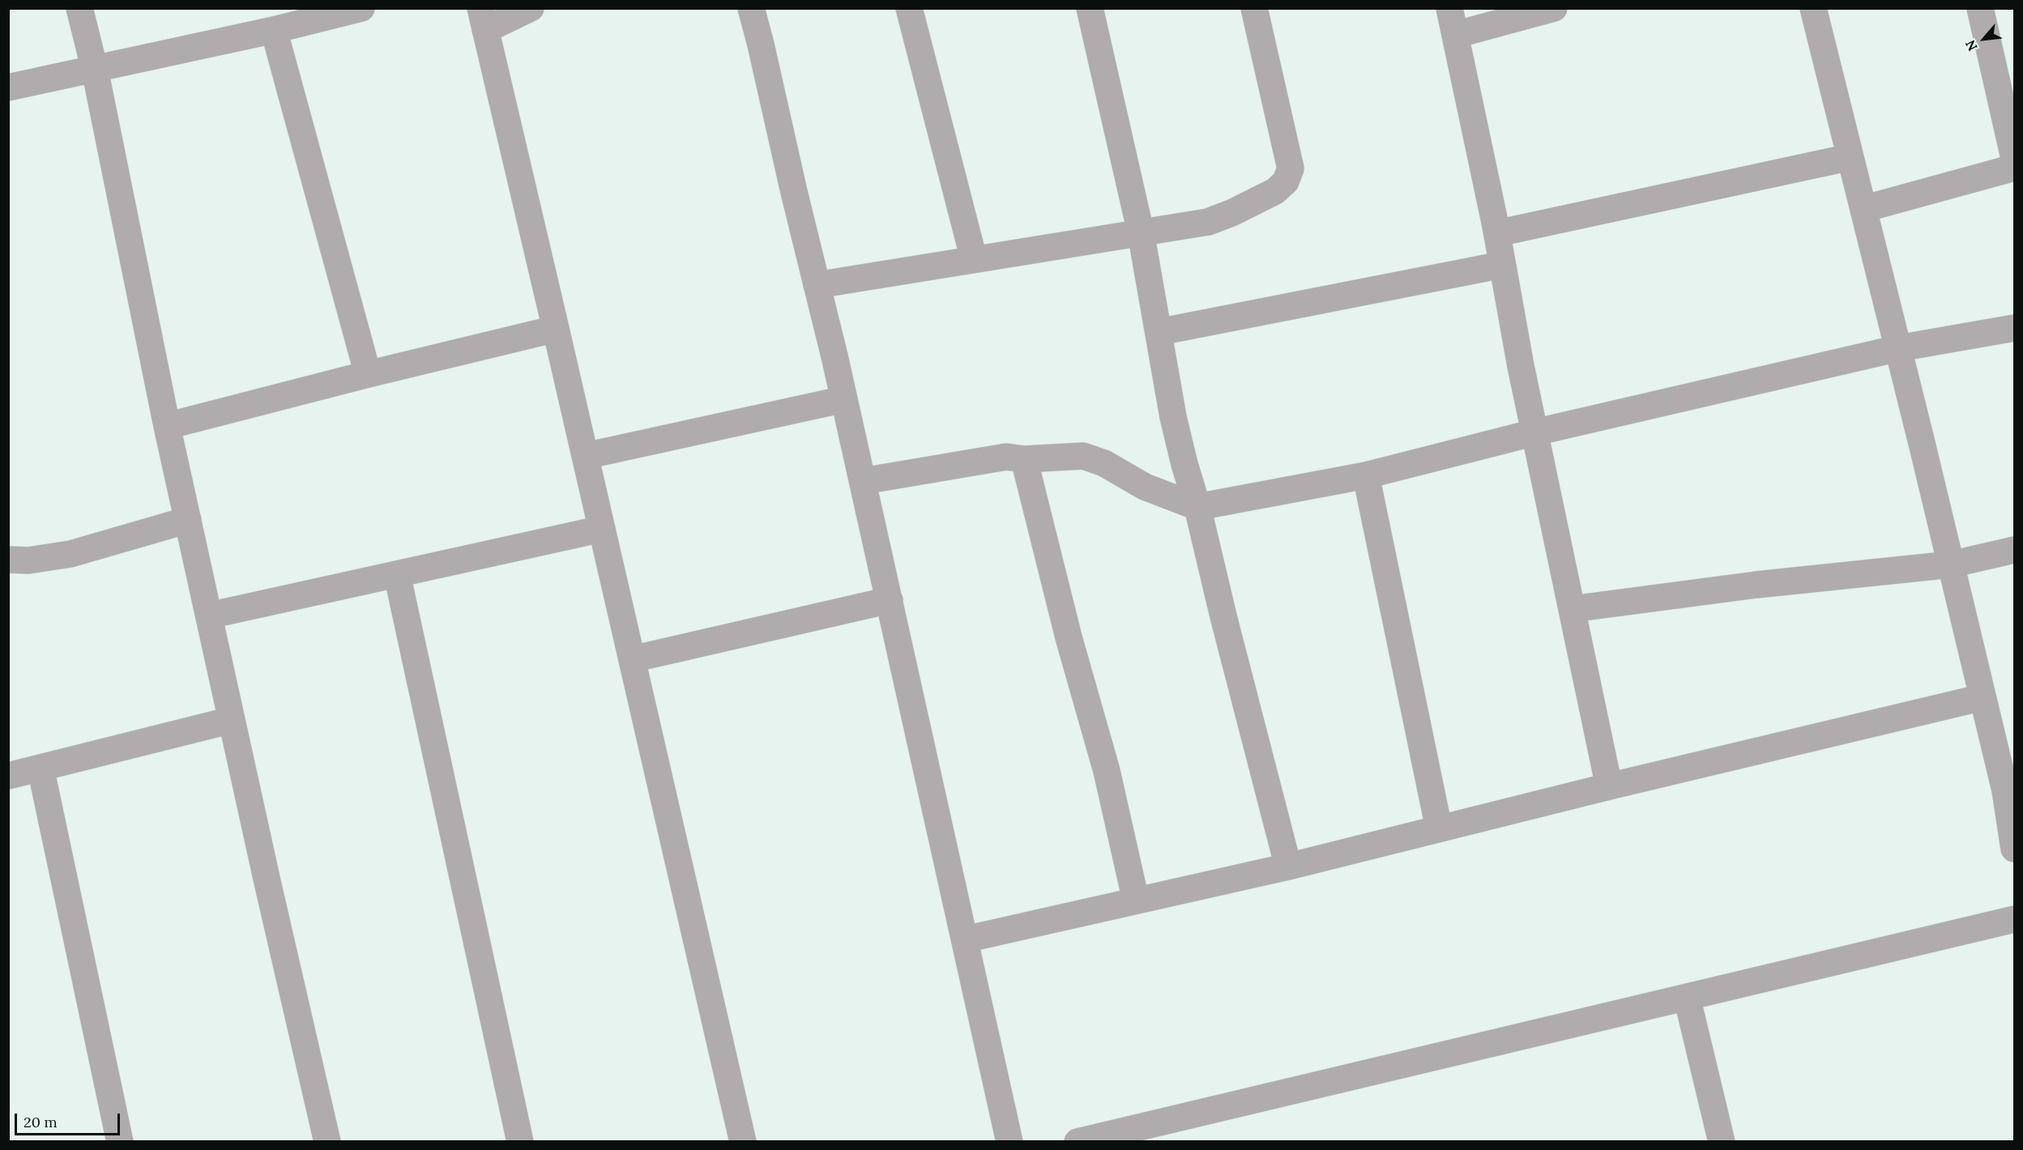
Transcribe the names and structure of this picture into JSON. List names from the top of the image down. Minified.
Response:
{"scale_bar":"20 m","north":"bottom left"}
